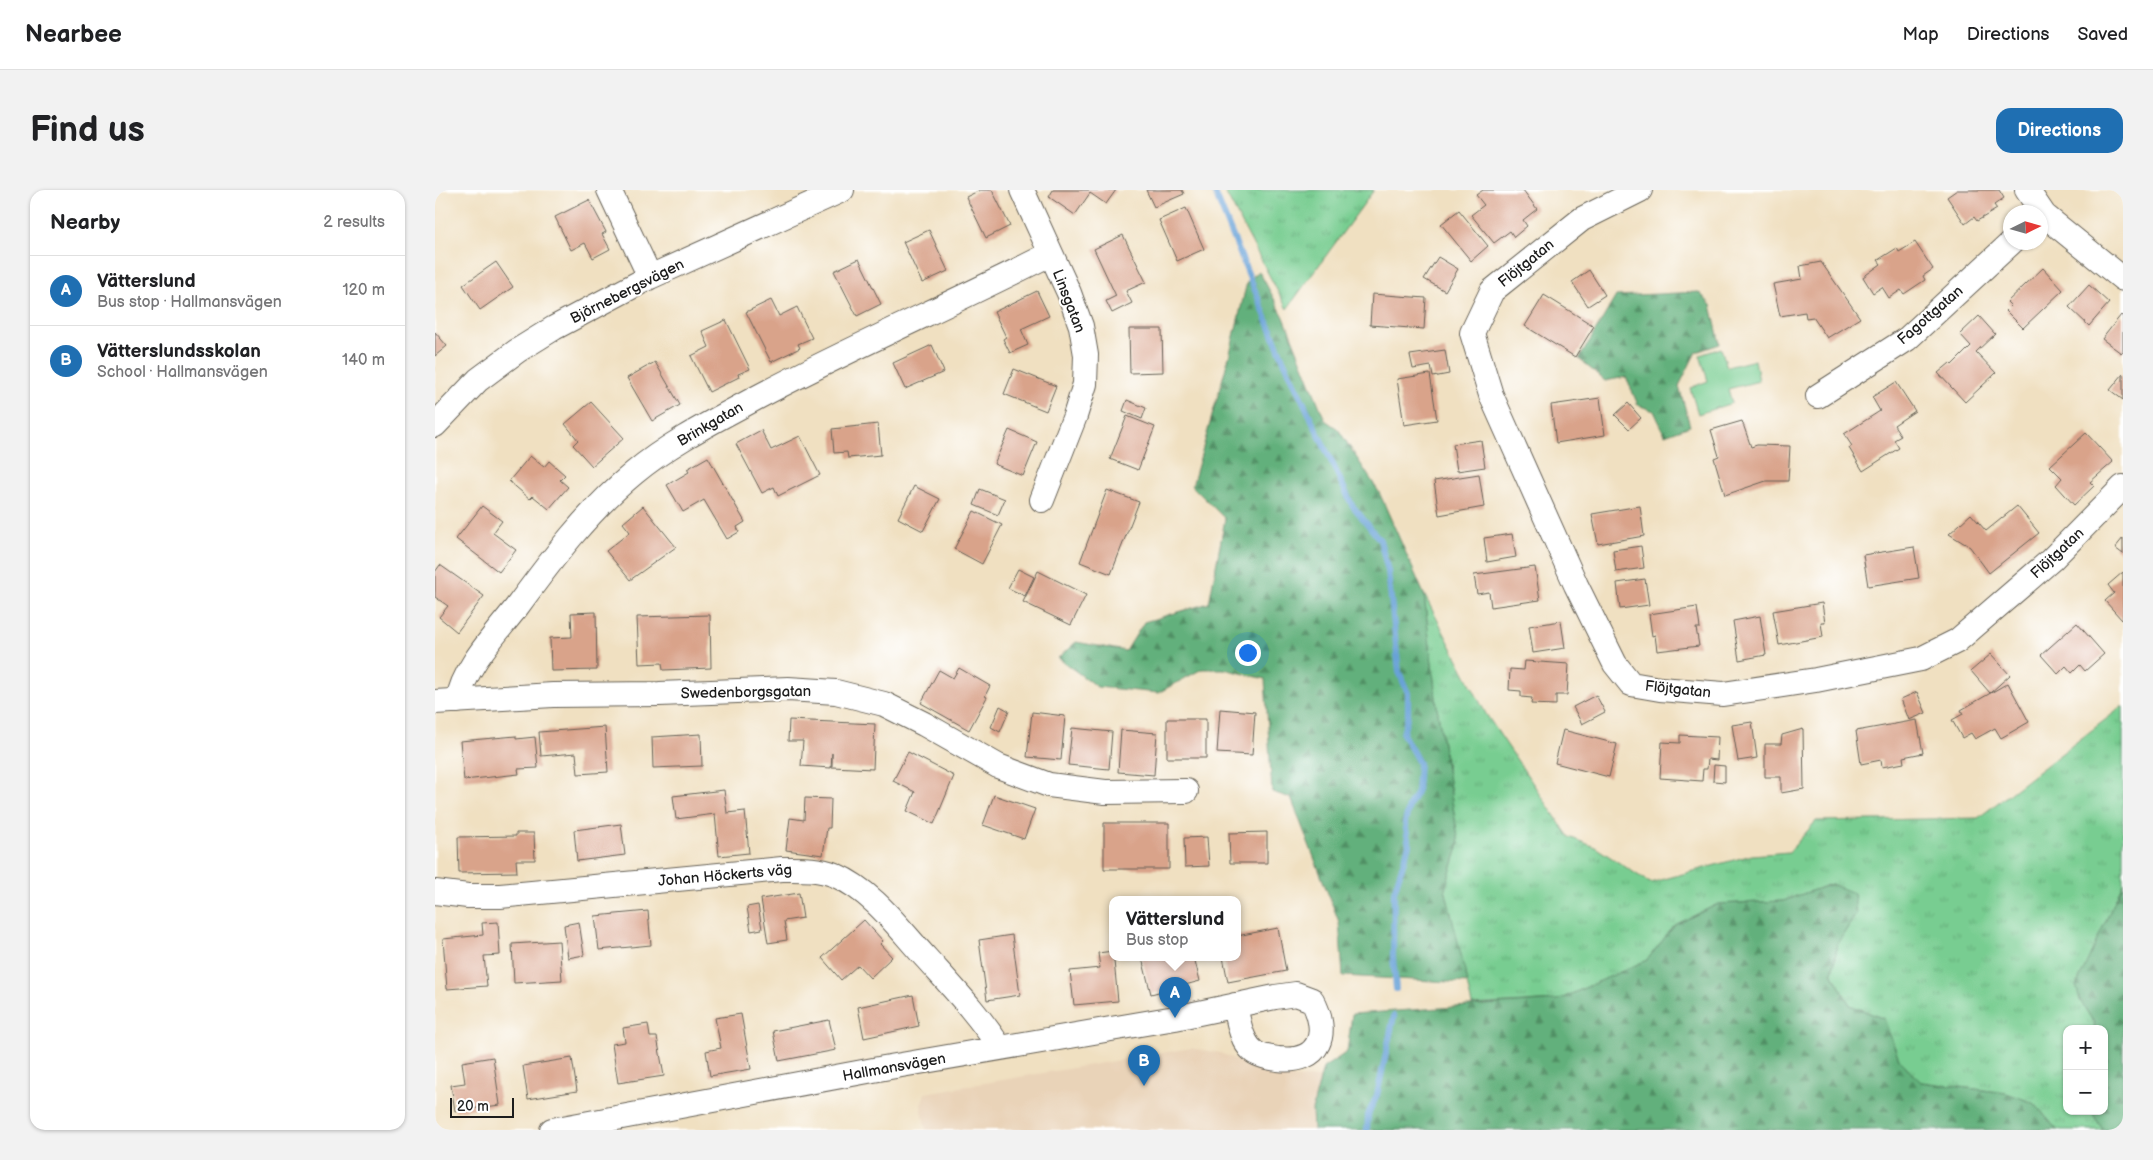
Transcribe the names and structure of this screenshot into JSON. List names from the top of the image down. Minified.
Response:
{"streets":{"street":["Flöjtgatan","Björnebergsvägen","Linsgatan","Fagottgatan","Brinkgatan","Swedenborgsgatan","Johan Höckerts väg","Hallmansvägen"]},"crossings":[["Linsgatan","Brinkgatan"],["Brinkgatan","Swedenborgsgatan"],["Johan Höckerts väg","Hallmansvägen"]],"scale_bar":"20 m","north":"right","page":{"header":"Nearbee","nav":["Map","Directions","Saved"],"buttons":"Directions","title":"Find us","heading":["Nearby","2 results"],"list":[{"mark":"A","name":"Vätterslund","note":"Bus stop · Hallmansvägen","value":"120 m"},{"mark":"B","name":"Vätterslundsskolan","note":"School · Hallmansvägen","value":"140 m"}],"popup":["Vätterslund","Bus stop"],"pins":["A","B"],"map_buttons":["+","−"],"scale":"20 m"}}
